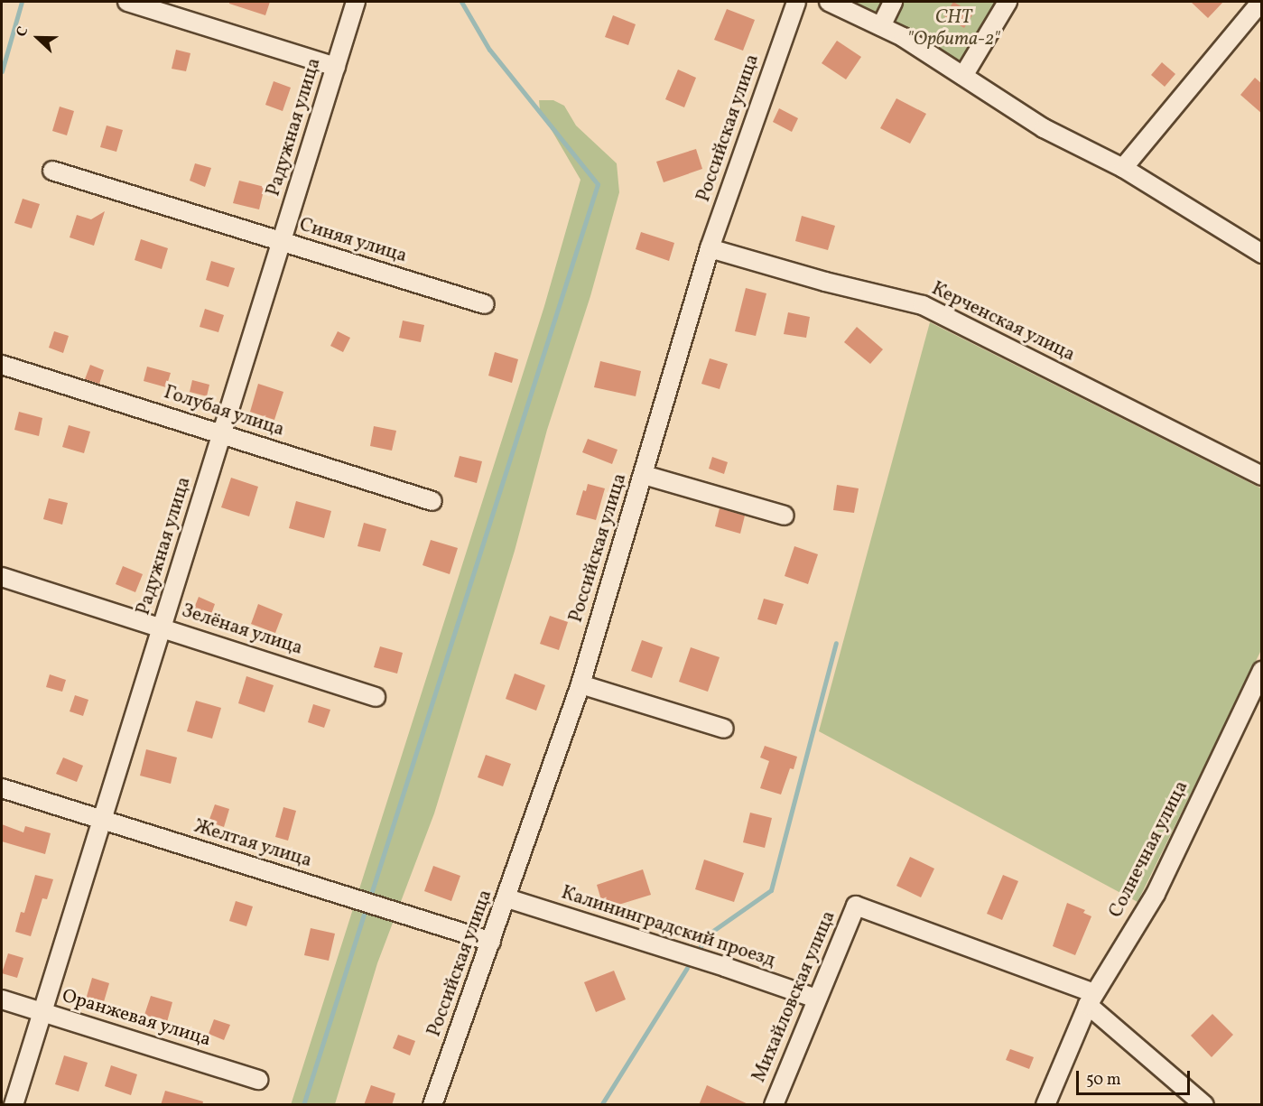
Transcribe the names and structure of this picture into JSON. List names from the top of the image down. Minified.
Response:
{"streets":{"street":["Радужная улица","Российская улица","Синяя улица","Керченская улица","Голубая улица","Зелёная улица","Желтая улица","Солнечная улица","Калининградский проезд","Михайловская улица","Оранжевая улица"]},"crossings":[["Радужная улица","Синяя улица"],["Радужная улица","Голубая улица"],["Радужная улица","Зелёная улица"],["Радужная улица","Желтая улица"],["Радужная улица","Оранжевая улица"],["Российская улица","Керченская улица"],["Российская улица","Желтая улица"],["Российская улица","Калининградский проезд"],["Солнечная улица","Михайловская улица"],["Калининградский проезд","Михайловская улица"]],"parks":["СНТ \"Орбита-2\""],"scale_bar":"50 m","north":"left"}
